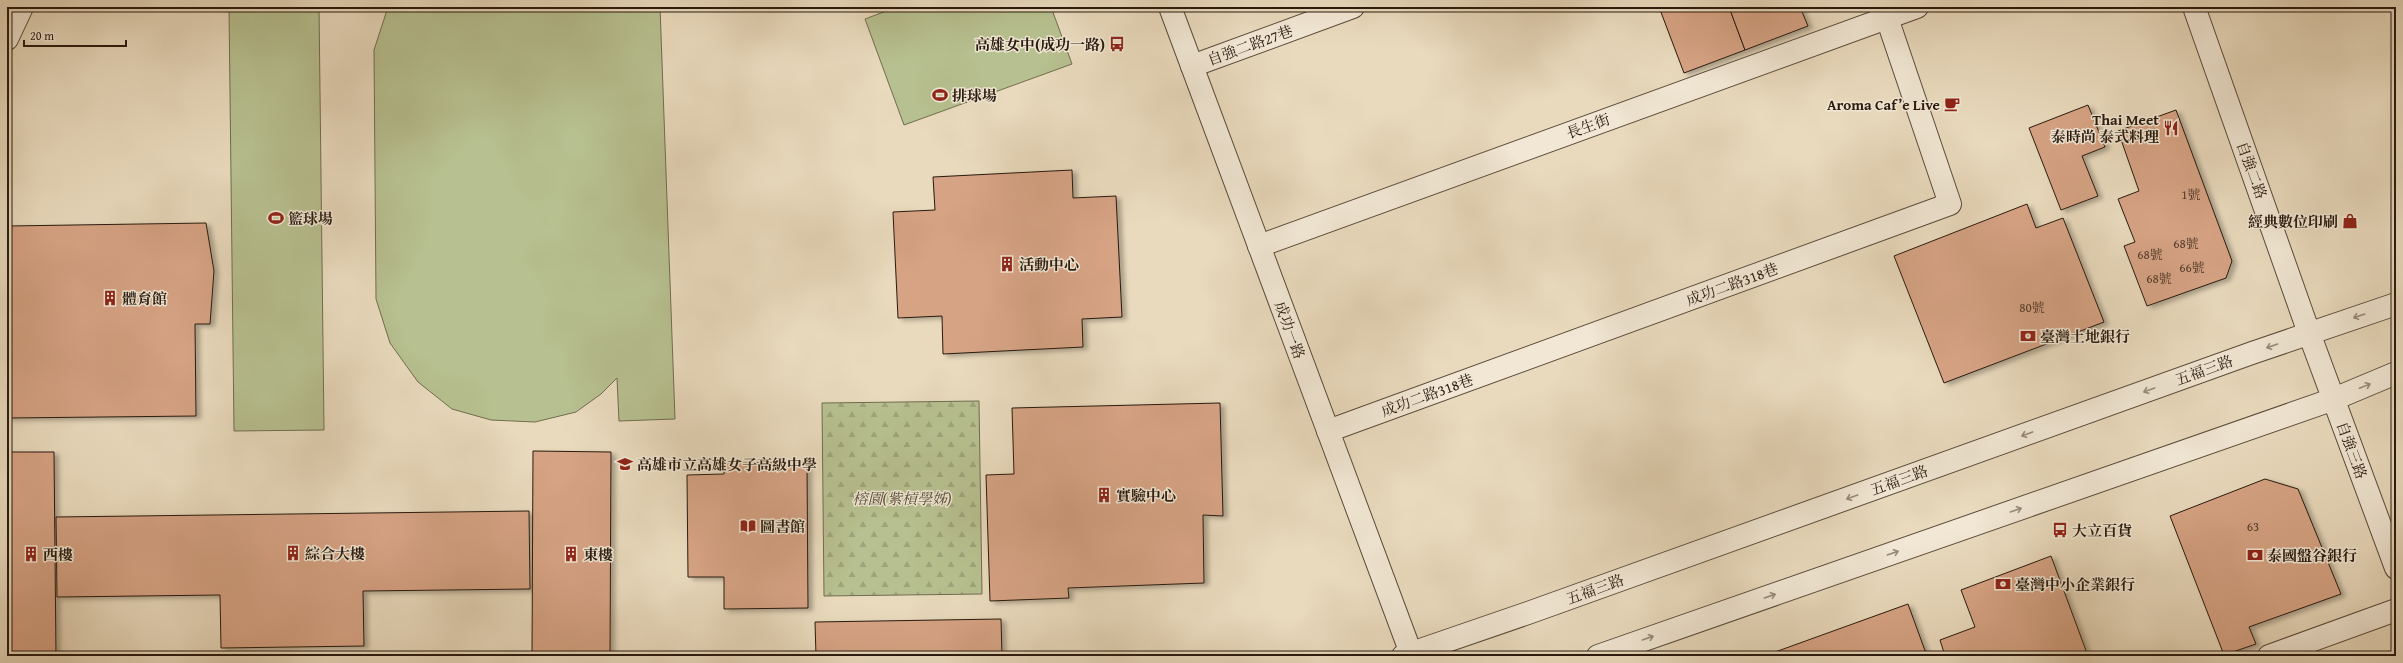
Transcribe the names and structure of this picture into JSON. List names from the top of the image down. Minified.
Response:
{"streets":{"street":["自強二路27巷","長生街","自強二路","成功二路318巷","成功一路","五福三路","自強三路"]},"crossings":[["自強二路27巷","成功一路"],["長生街","成功二路318巷"],["長生街","成功一路"],["自強二路","五福三路"],["自強二路","自強三路"],["成功二路318巷","成功一路"],["成功一路","五福三路"],["五福三路","自強三路"]],"parks":["榕園(紫槓學姊)"],"places":{"bus stop":["高雄女中(成功一路)","大立百貨"],"sports":["排球場","籃球場"],"cafe":["Aroma Caf’e Live"],"restaurant":["Thai Meet 泰時尚 泰式料理"],"shop":["經典數位印刷"],"building":["活動中心","體育館","實驗中心","綜合大樓","西樓","東樓"],"bank":["臺灣土地銀行","泰國盤谷銀行","臺灣中小企業銀行"],"school or university":["高雄市立高雄女子高級中學"],"library":["圖書館"]},"house_numbers":["1號","68號","68號","66號","68號","80號","63"],"scale_bar":"20 m"}
